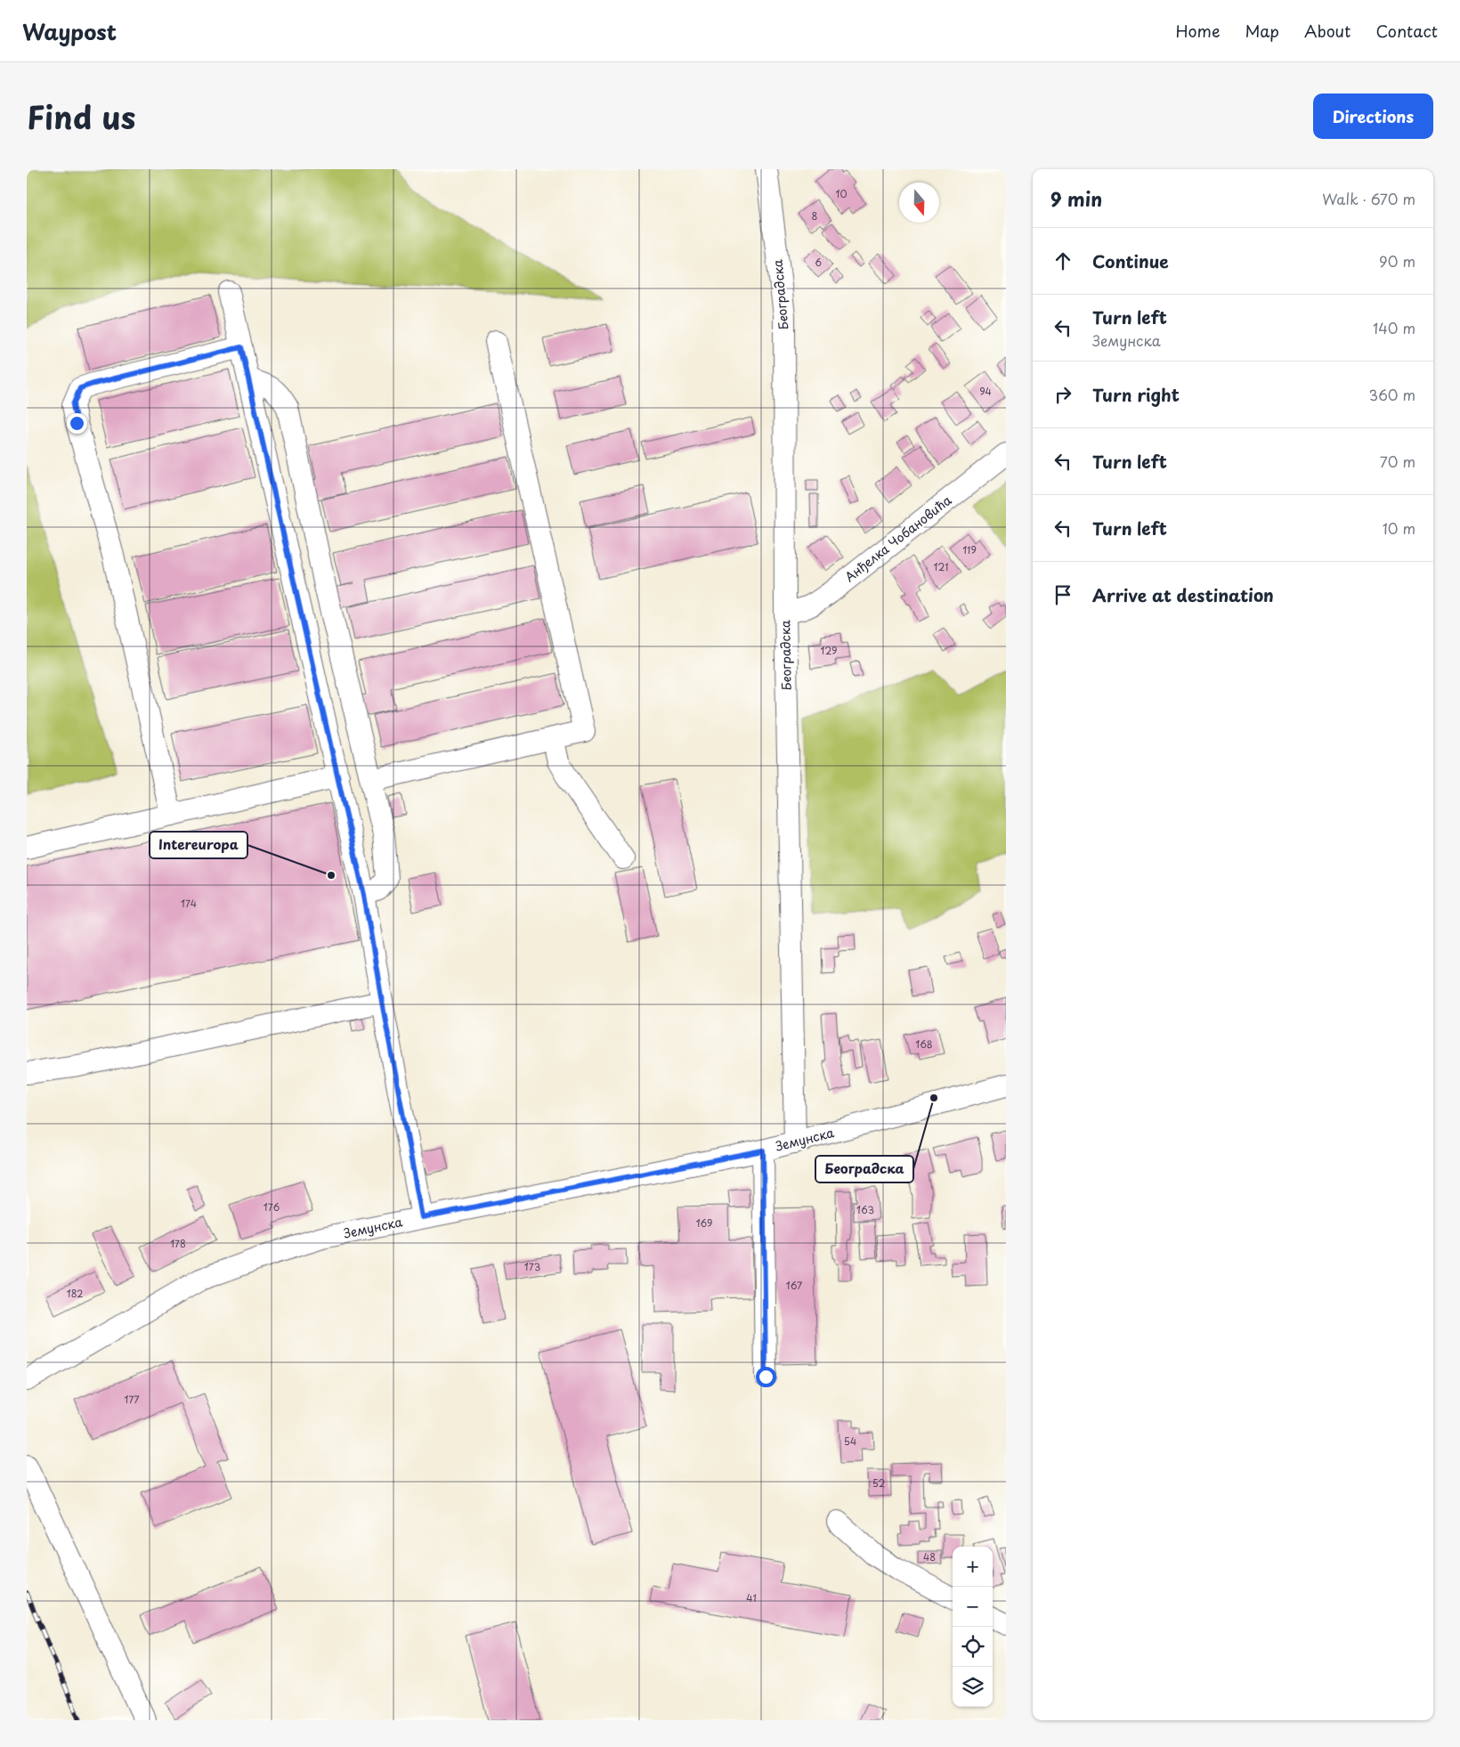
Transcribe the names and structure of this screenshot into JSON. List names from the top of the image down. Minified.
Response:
{"streets":{"street":["Београдска","Анђелка Чобановића","Земунска"]},"crossings":[["Београдска","Анђелка Чобановића"],["Београдска","Земунска"]],"places":["Intereuropa","Београдска"],"house_numbers":["10","8","6","94","119","121","129","174","168","176","163","169","178","173","167","182","177","54","52","48","41"],"north":"bottom","page":{"header":"Waypost","nav":["Home","Map","About","Contact"],"title":"Find us","buttons":"Directions","heading":["9 min","Walk · 670 m"],"list":[["Continue","90 m"],["Turn left","Земунска","140 m"],["Turn right","360 m"],["Turn left","70 m"],["Turn left","10 m"],"Arrive at destination"],"map_buttons":["+","−"]}}
